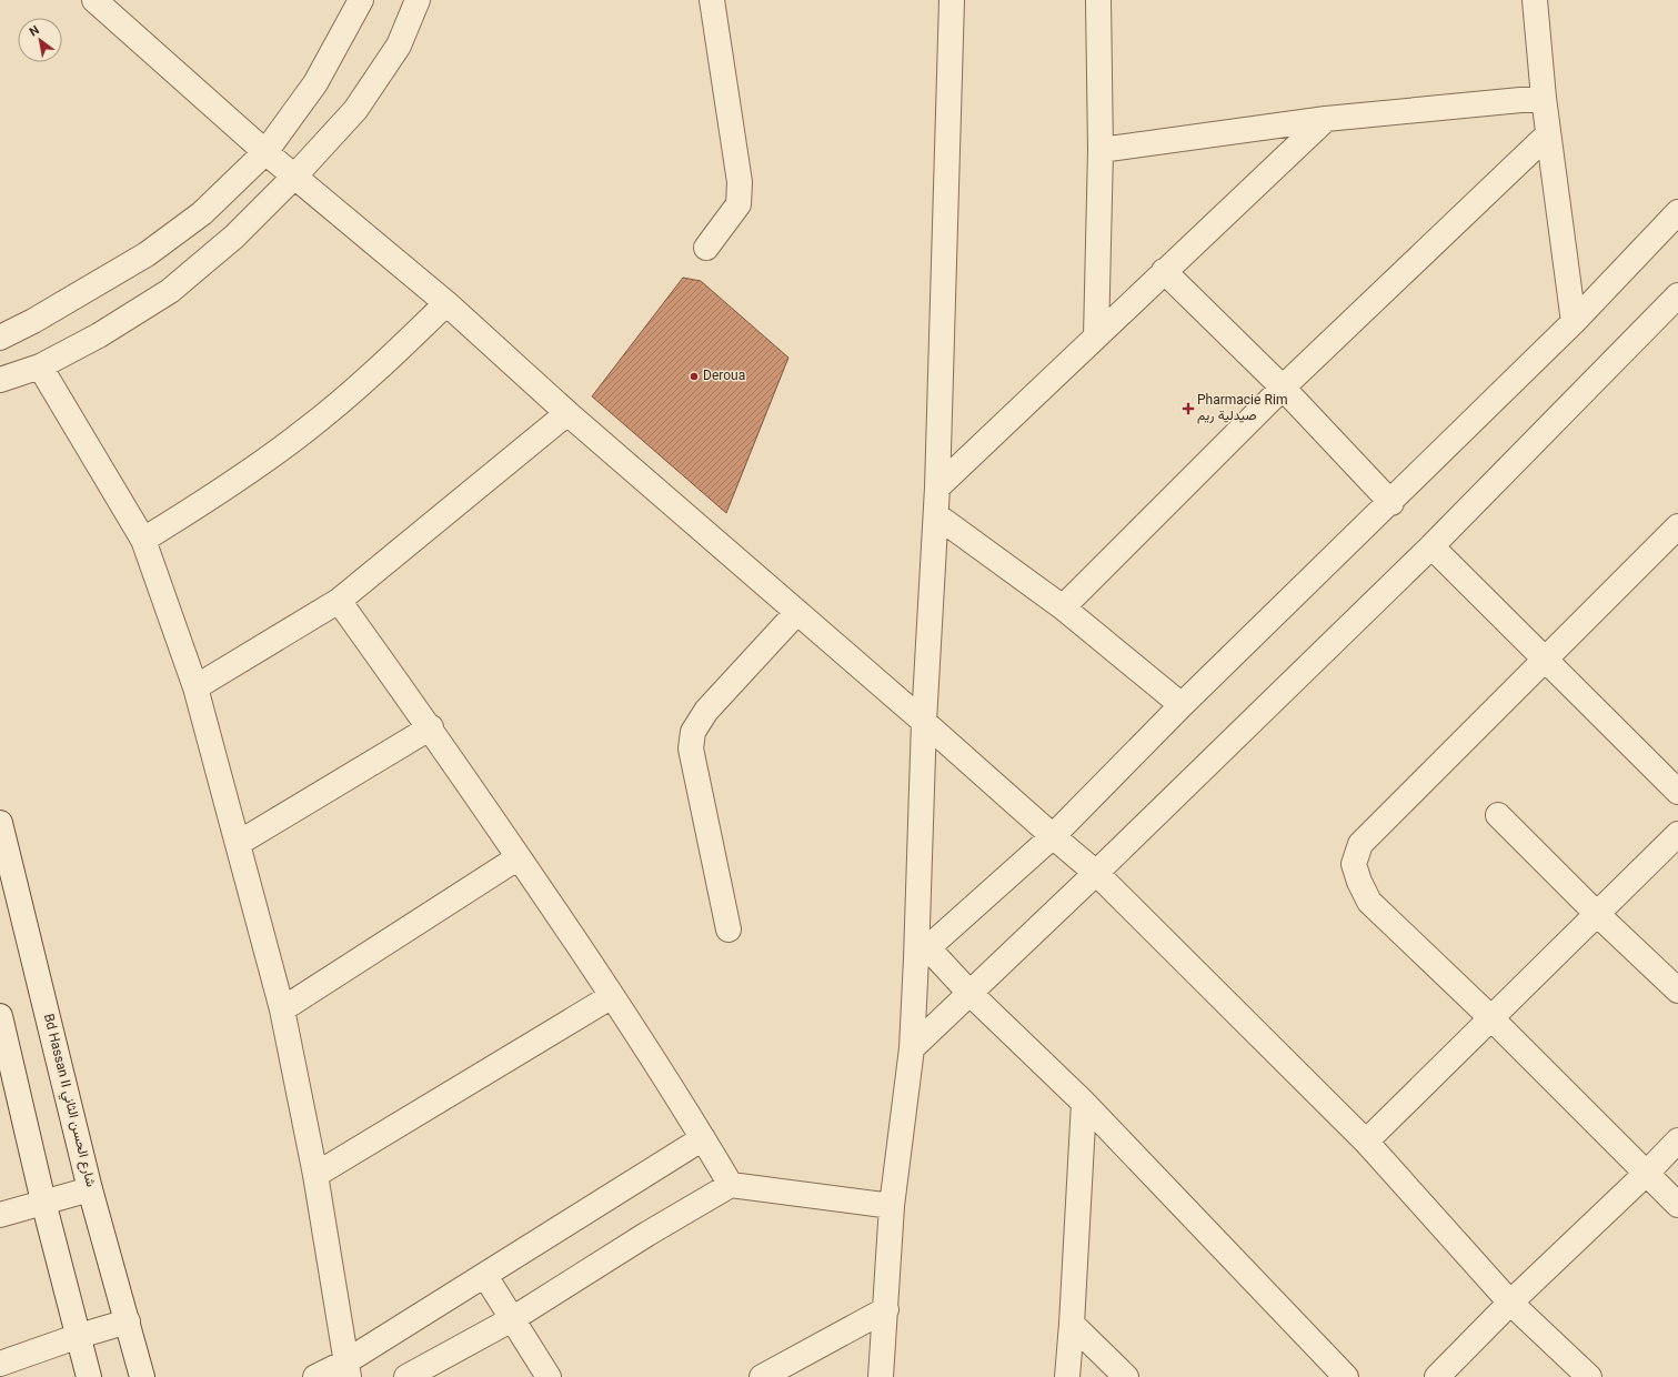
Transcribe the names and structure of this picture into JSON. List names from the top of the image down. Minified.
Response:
{"streets":{"street":["Bd Hassan II شارع الحسن الثاني"]},"places":{"other":["Deroua"],"health":["Pharmacie Rim صيدلية ريم"]},"north":"top left"}
